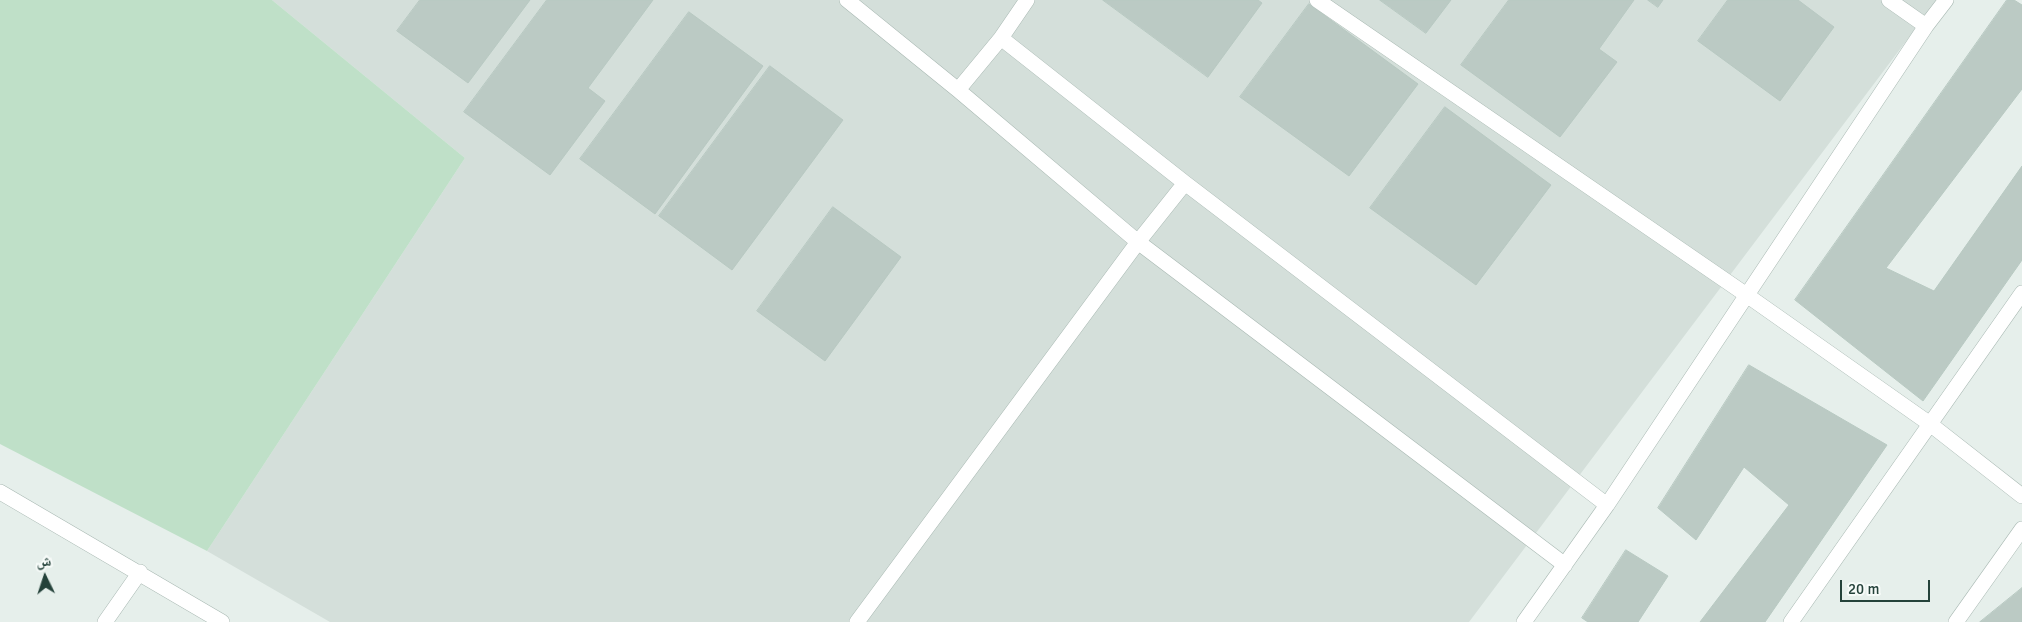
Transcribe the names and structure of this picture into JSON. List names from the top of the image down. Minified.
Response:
{"scale_bar":"20 m","north":"top"}
